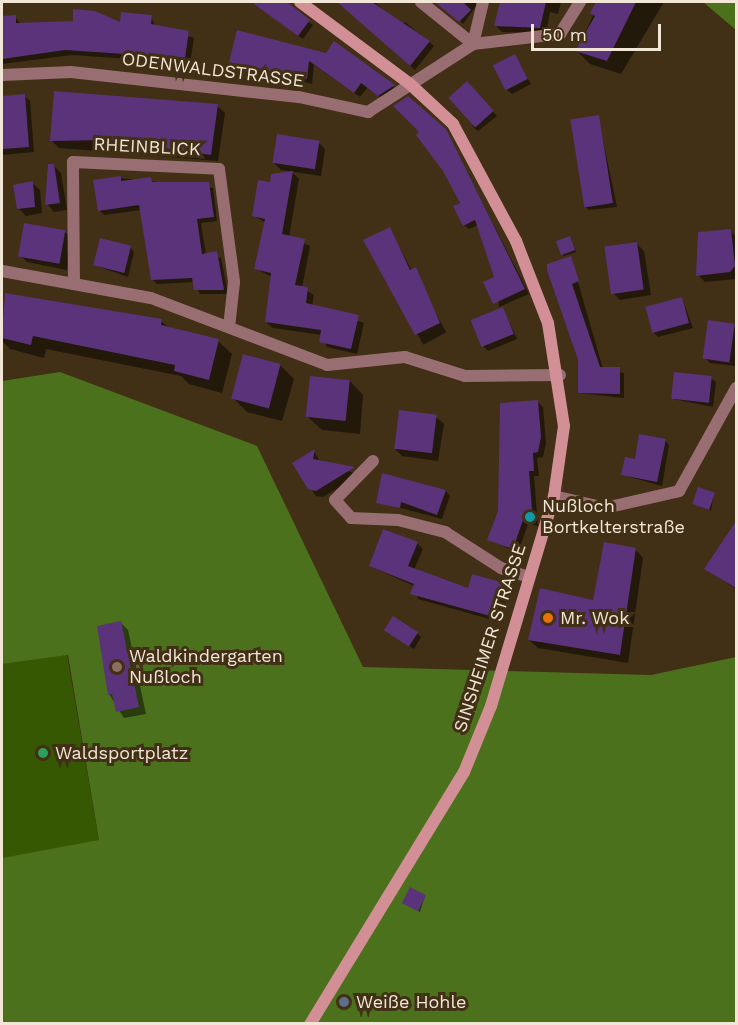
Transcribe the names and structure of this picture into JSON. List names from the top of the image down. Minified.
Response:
{"streets":{"street":["ODENWALDSTRASSE","RHEINBLICK","SINSHEIMER STRASSE"]},"crossings":[["ODENWALDSTRASSE","SINSHEIMER STRASSE"]],"places":["Nußloch Bortkelterstraße","Mr. Wok","Waldkindergarten Nußloch","Waldsportplatz","Weiße Hohle"],"scale_bar":"50 m"}
